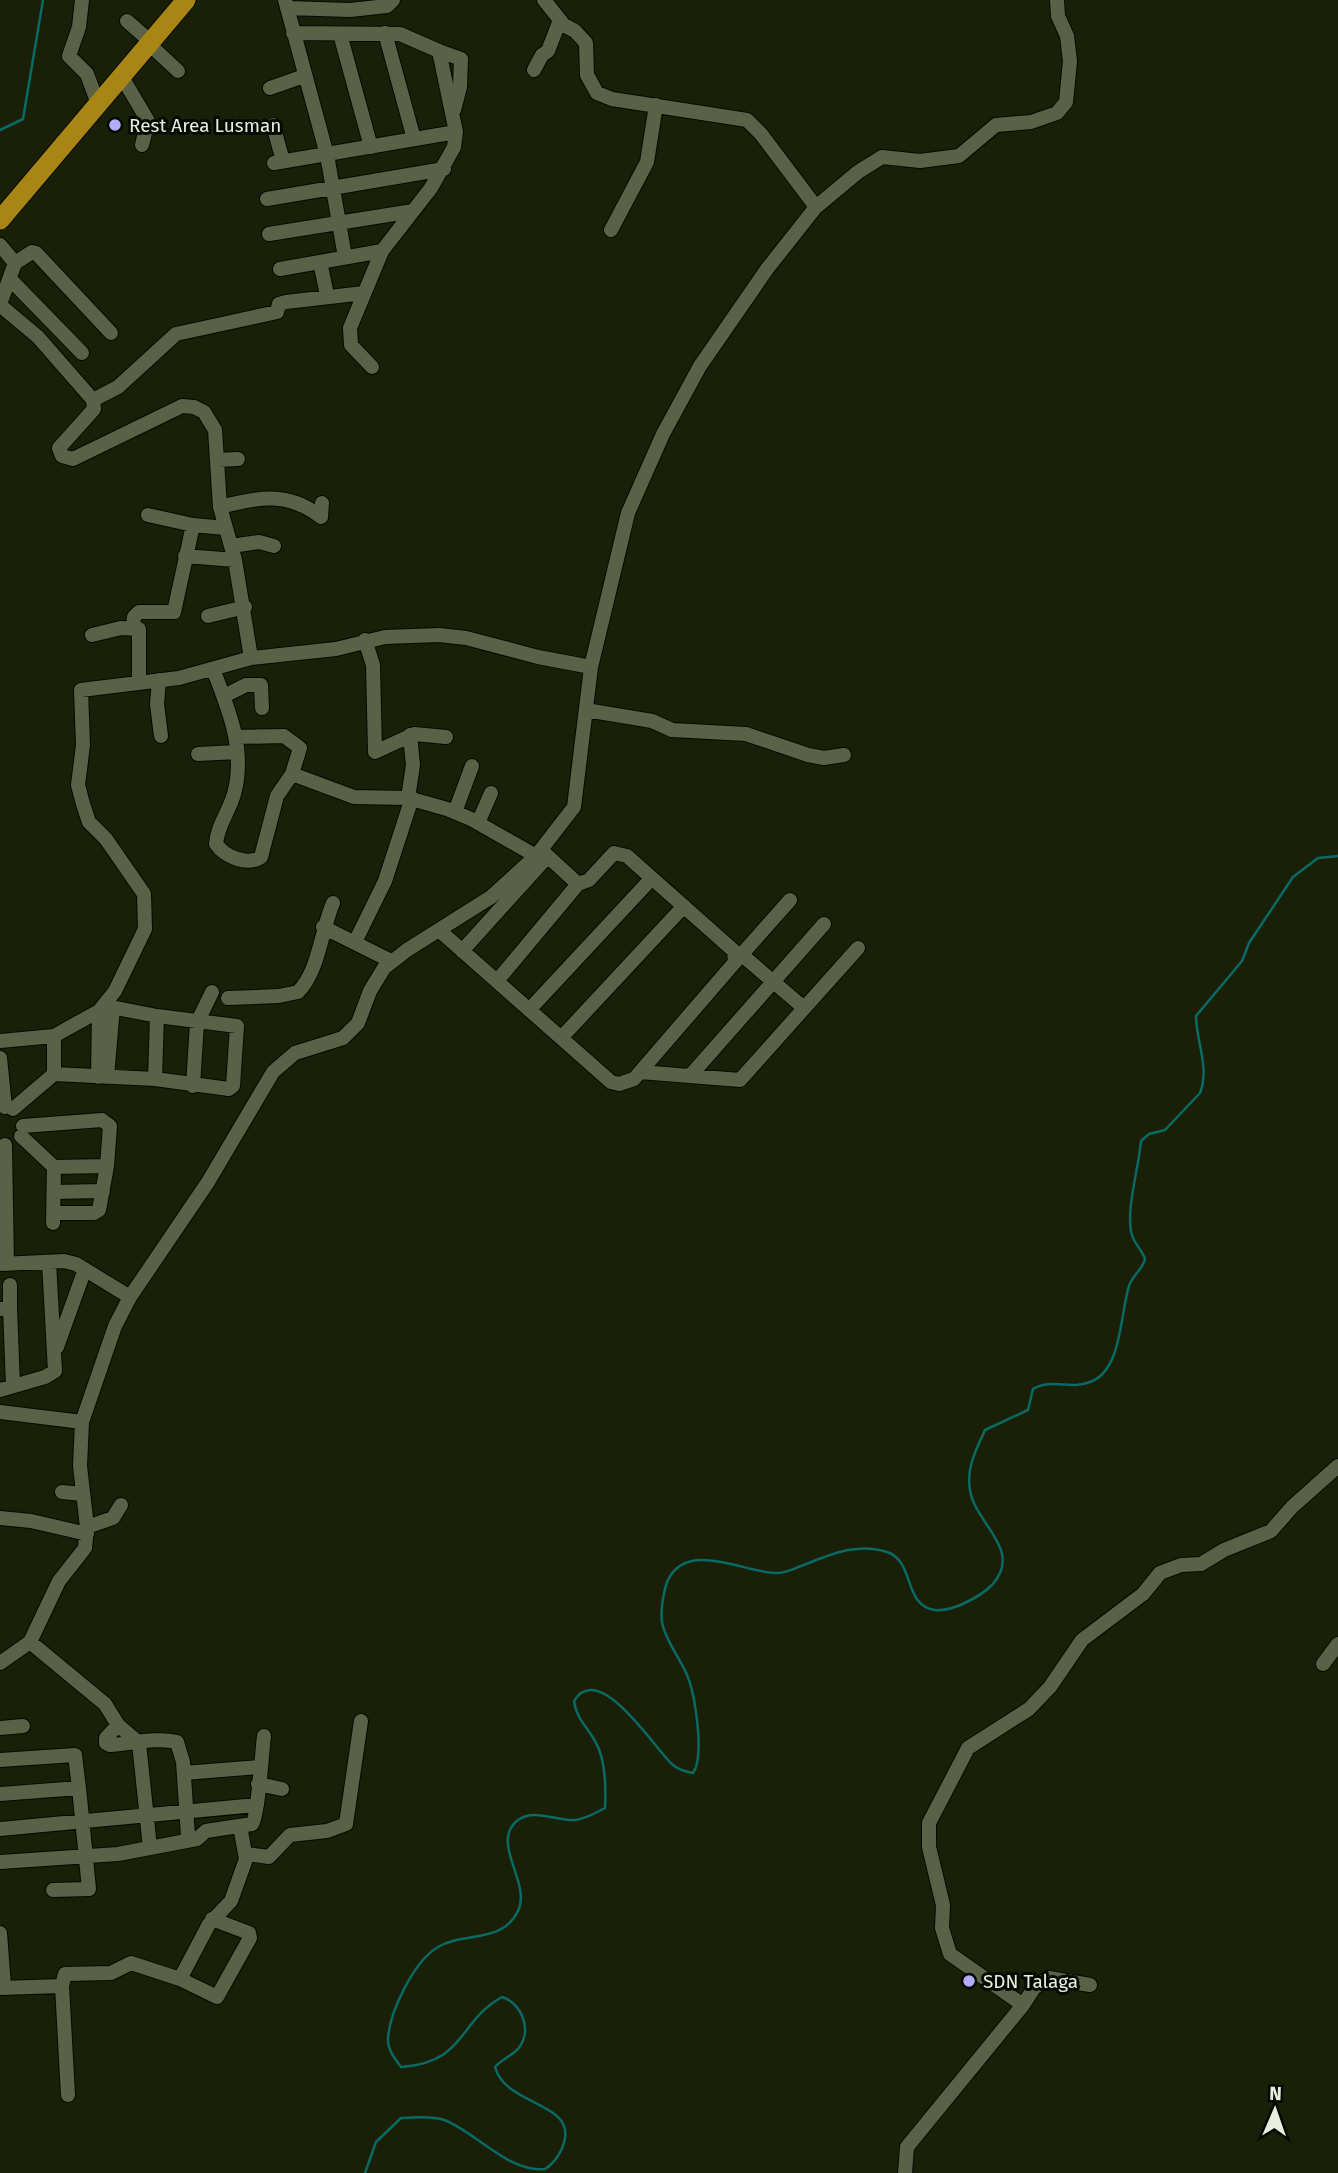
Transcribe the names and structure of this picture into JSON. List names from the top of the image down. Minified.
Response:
{"places":["Rest Area Lusman","SDN Talaga"],"north":"top"}
